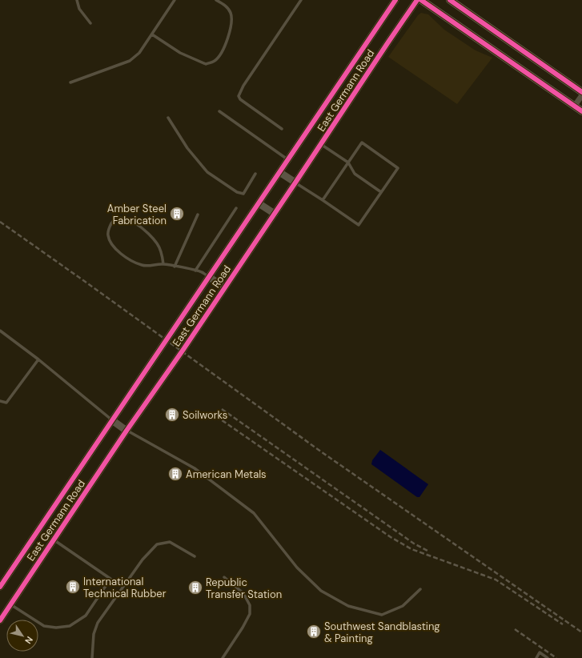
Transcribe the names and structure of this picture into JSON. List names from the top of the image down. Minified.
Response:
{"streets":{"main road":["East Germann Road"]},"places":{"building":["Amber Steel Fabrication","Soilworks","American Metals","International Technical Rubber","Republic Transfer Station","Southwest Sandblasting & Painting"]},"north":"bottom right"}
